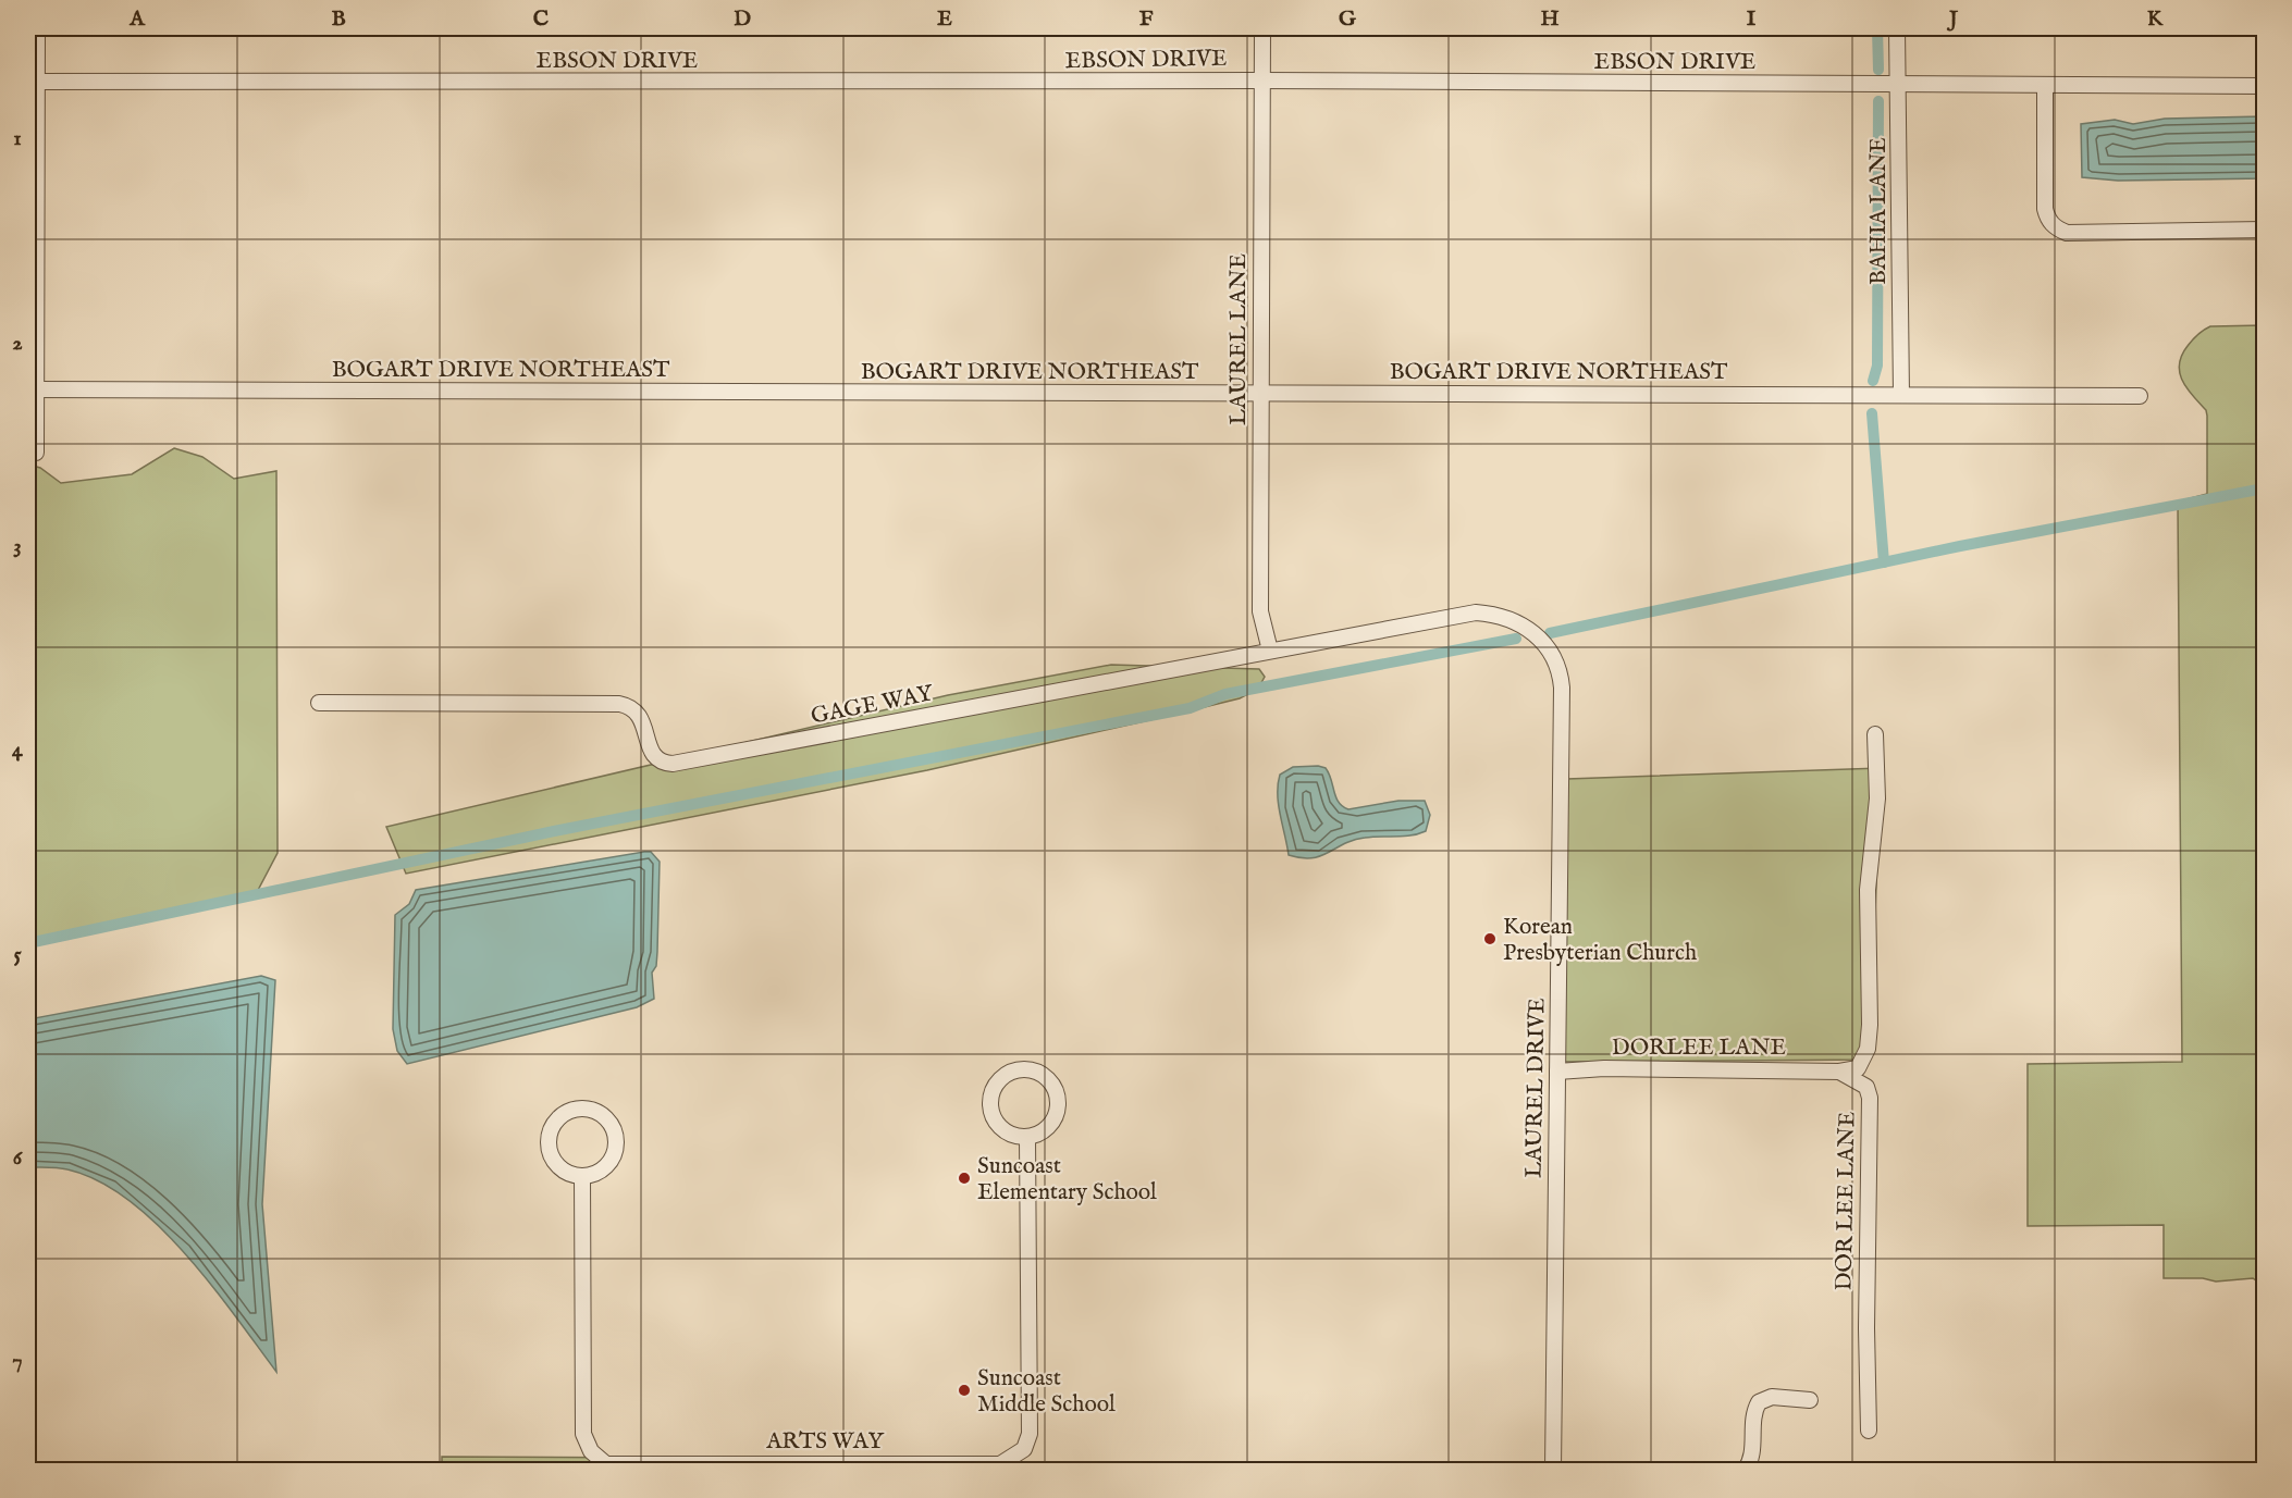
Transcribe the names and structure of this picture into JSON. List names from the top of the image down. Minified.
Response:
{"streets":{"street":["EBSON DRIVE","BAHIA LANE","LAUREL LANE","BOGART DRIVE NORTHEAST","GAGE WAY","DORLEE LANE","LAUREL DRIVE","DOR LEE LANE","ARTS WAY"]},"crossings":[["EBSON DRIVE","BAHIA LANE"],["EBSON DRIVE","LAUREL LANE"],["BAHIA LANE","BOGART DRIVE NORTHEAST"],["LAUREL LANE","BOGART DRIVE NORTHEAST"],["LAUREL LANE","GAGE WAY"],["GAGE WAY","LAUREL DRIVE"],["DORLEE LANE","LAUREL DRIVE"],["DORLEE LANE","DOR LEE LANE"]],"places":["Korean Presbyterian Church","Suncoast Elementary School","Suncoast Middle School"],"grid":{"columns":["A","B","C","D","E","F","G","H","I","J","K"],"rows":["1","2","3","4","5","6","7"]}}
